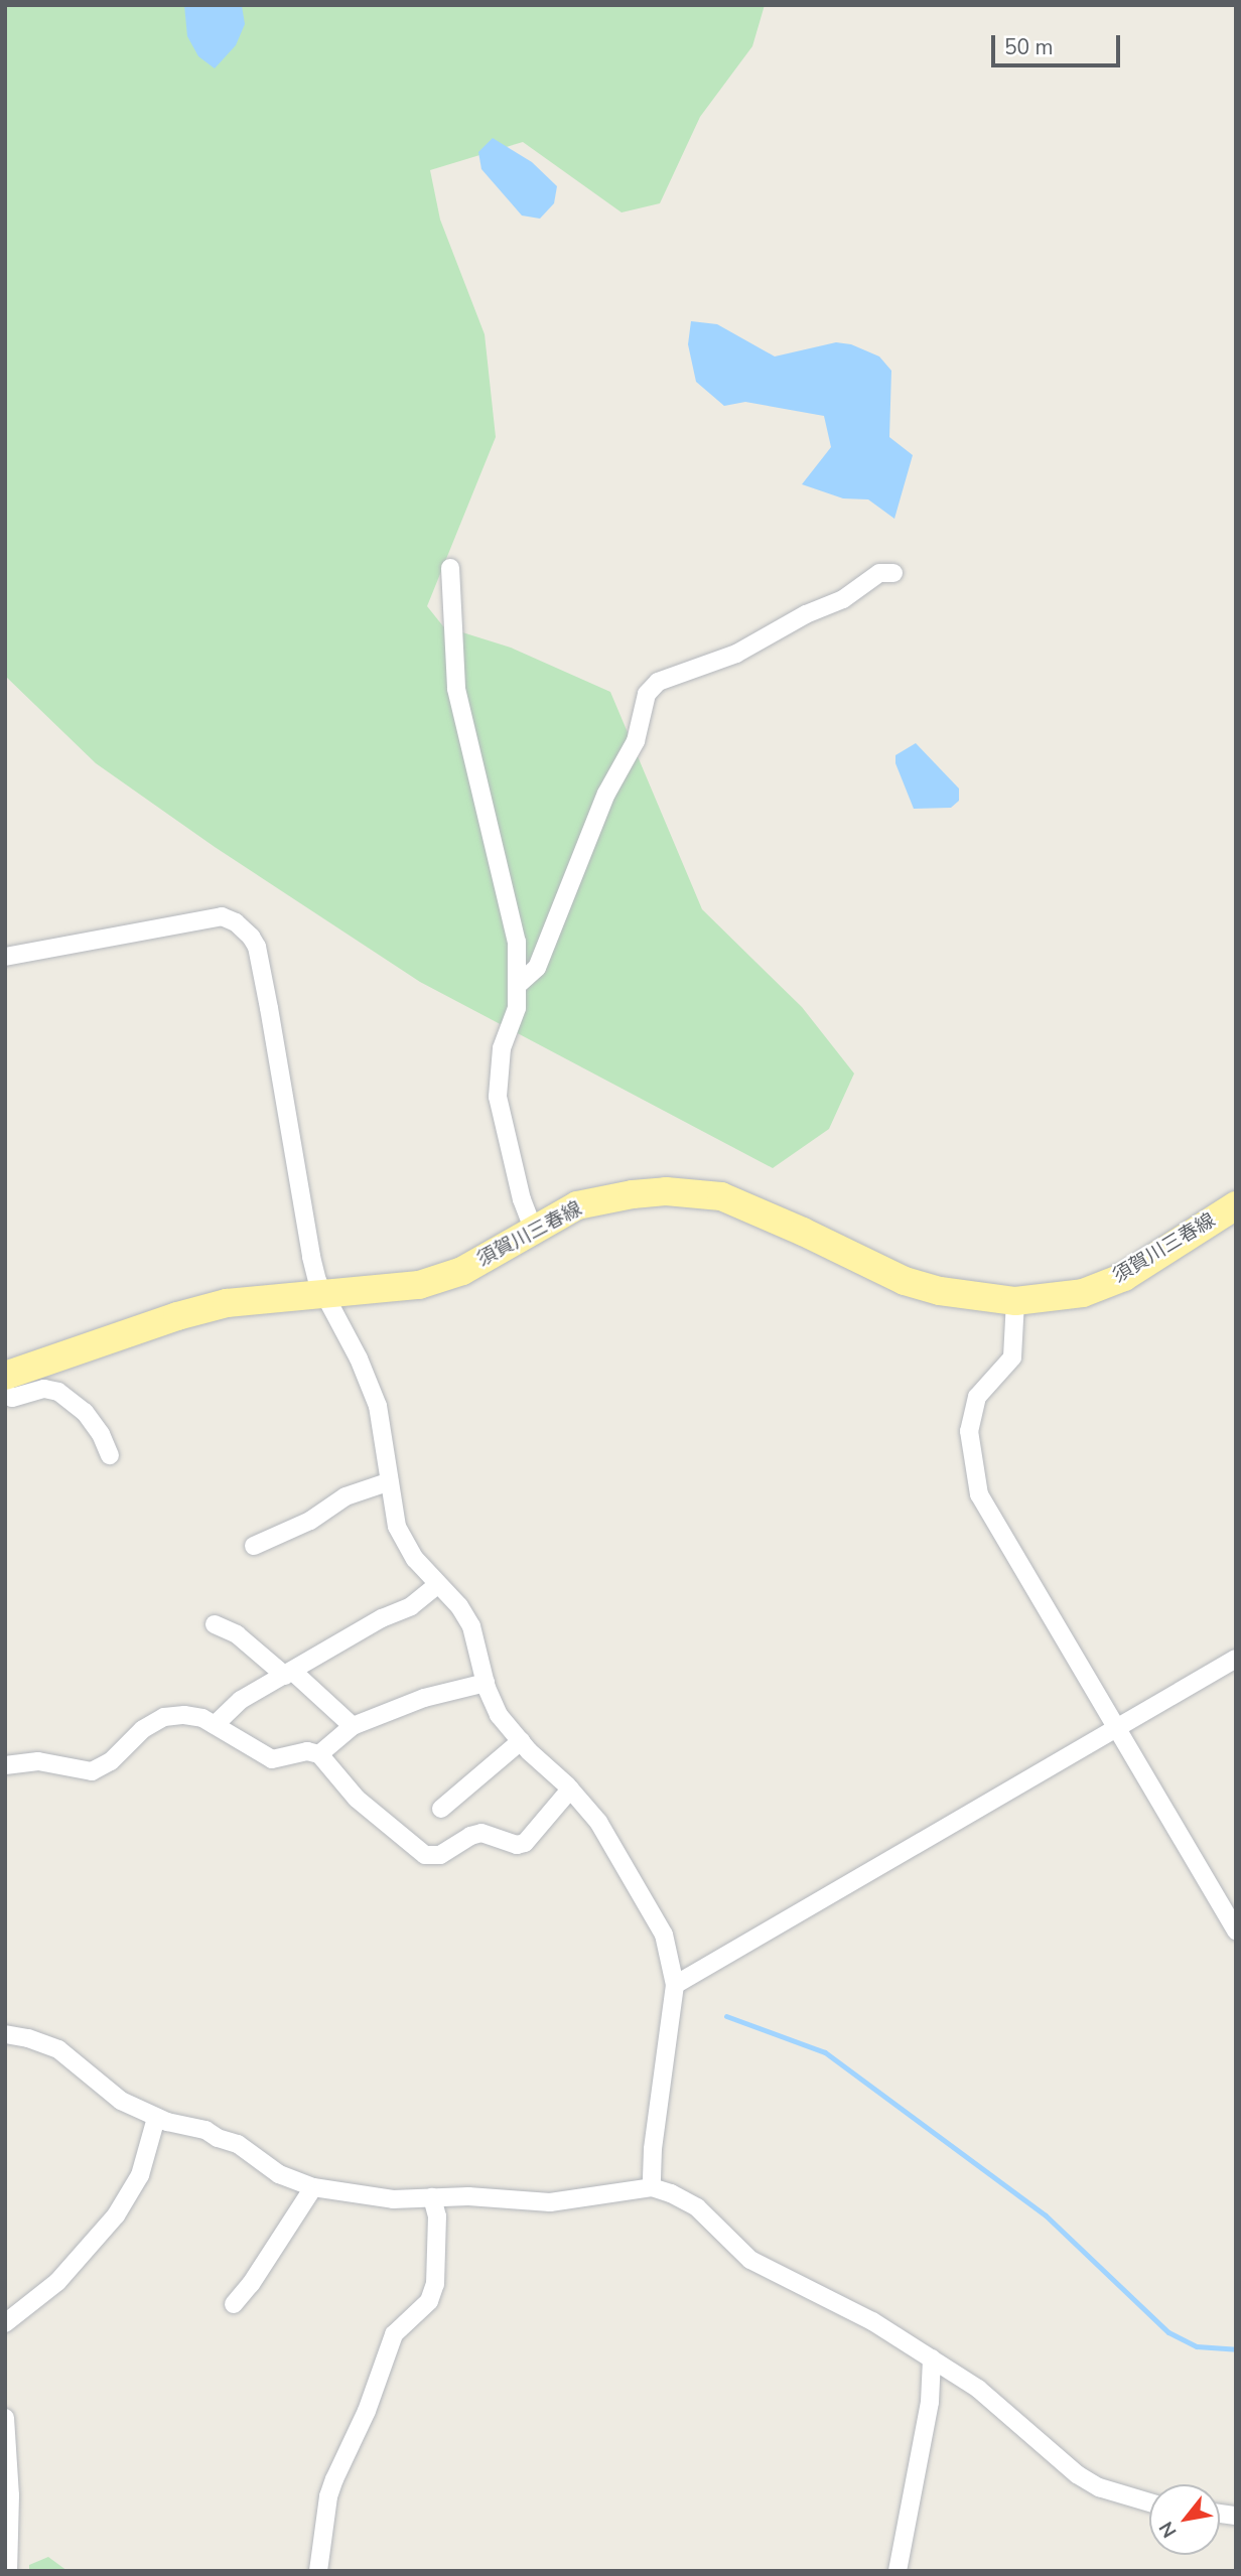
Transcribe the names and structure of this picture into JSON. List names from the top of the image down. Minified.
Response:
{"streets":{"main road":["須賀川三春線"]},"scale_bar":"50 m","north":"bottom left"}
